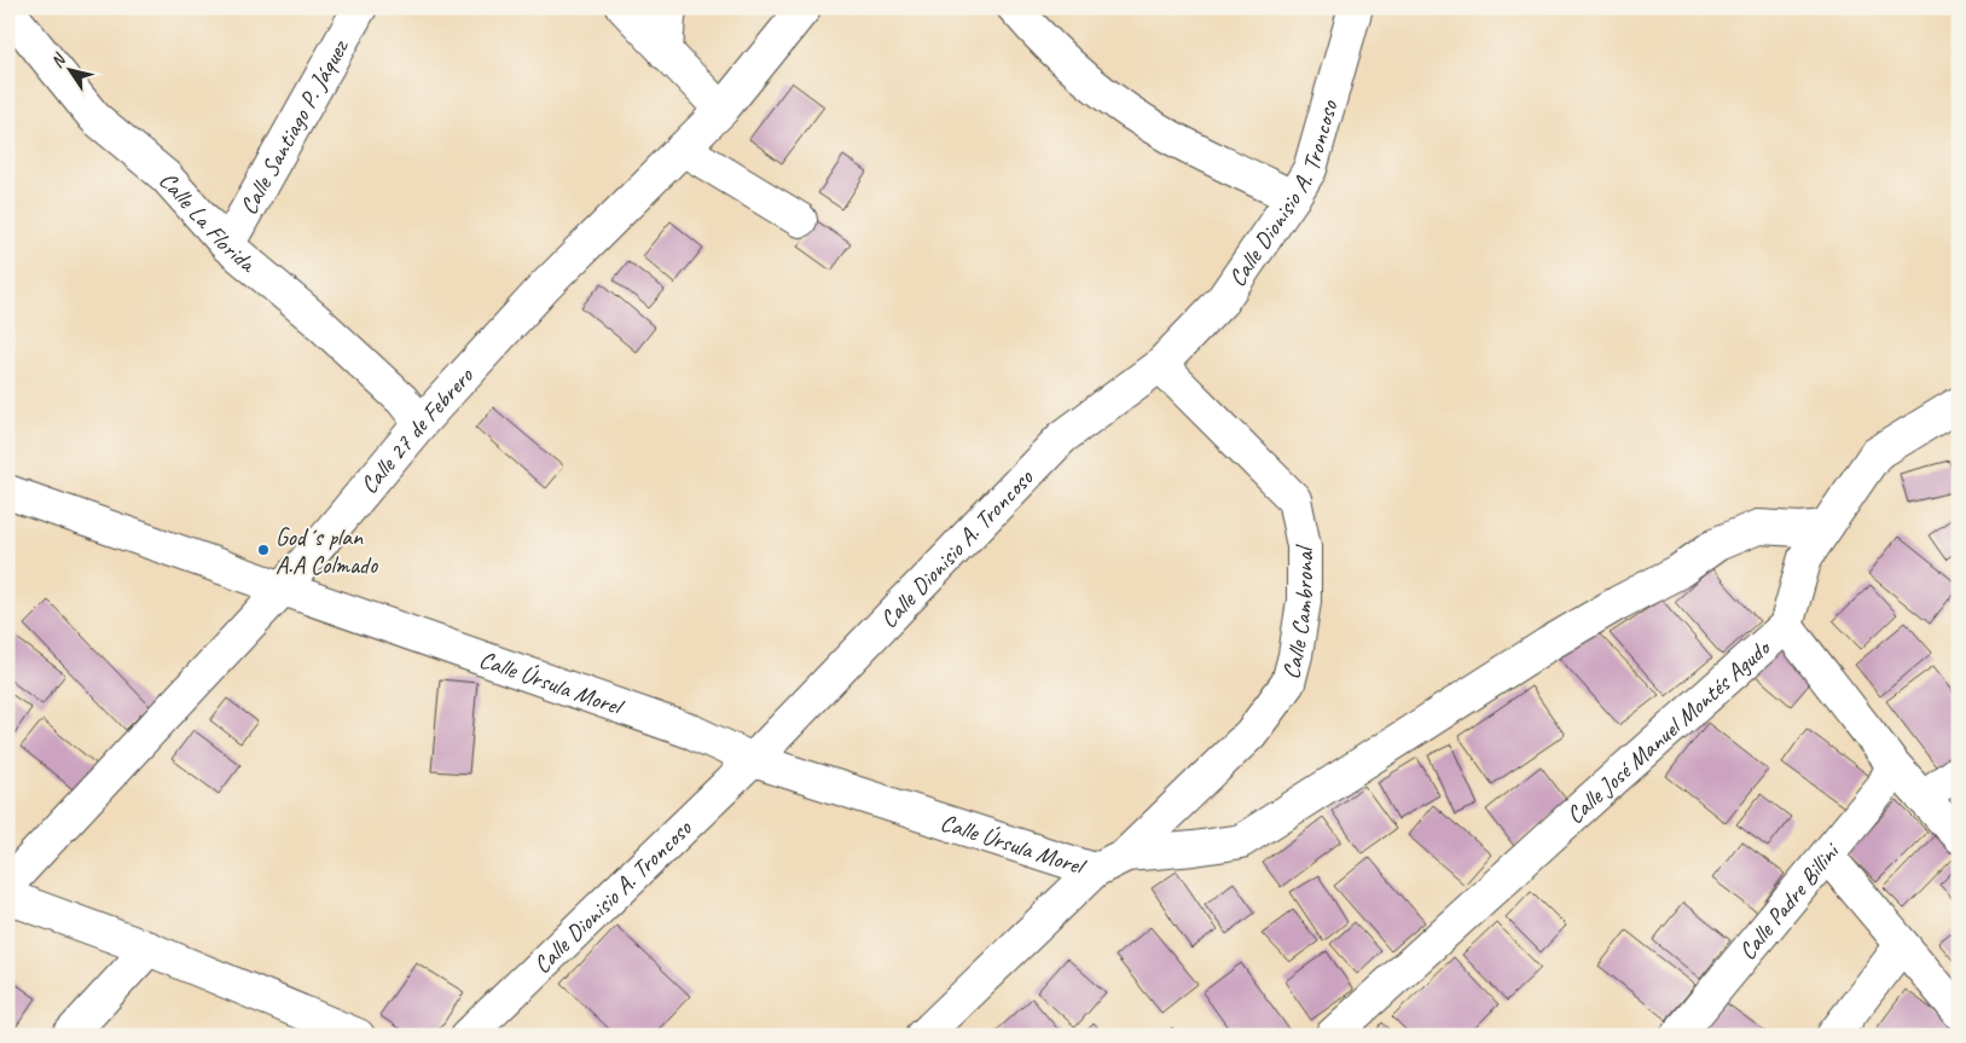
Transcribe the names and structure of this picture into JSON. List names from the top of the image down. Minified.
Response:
{"streets":{"street":["Calle Santiago P. Jáquez","Calle Dionisio A. Troncoso","Calle La Florida","Calle 27 de Febrero","Calle Cambronal","Calle Úrsula Morel","Calle José Manuel Montés Agudo","Calle Padre Billini"]},"crossings":[["Calle Santiago P. Jáquez","Calle La Florida"],["Calle Dionisio A. Troncoso","Calle Cambronal"],["Calle Dionisio A. Troncoso","Calle Úrsula Morel"],["Calle La Florida","Calle 27 de Febrero"],["Calle 27 de Febrero","Calle Úrsula Morel"]],"places":["God´s plan A.A Colmado"],"north":"top left"}
